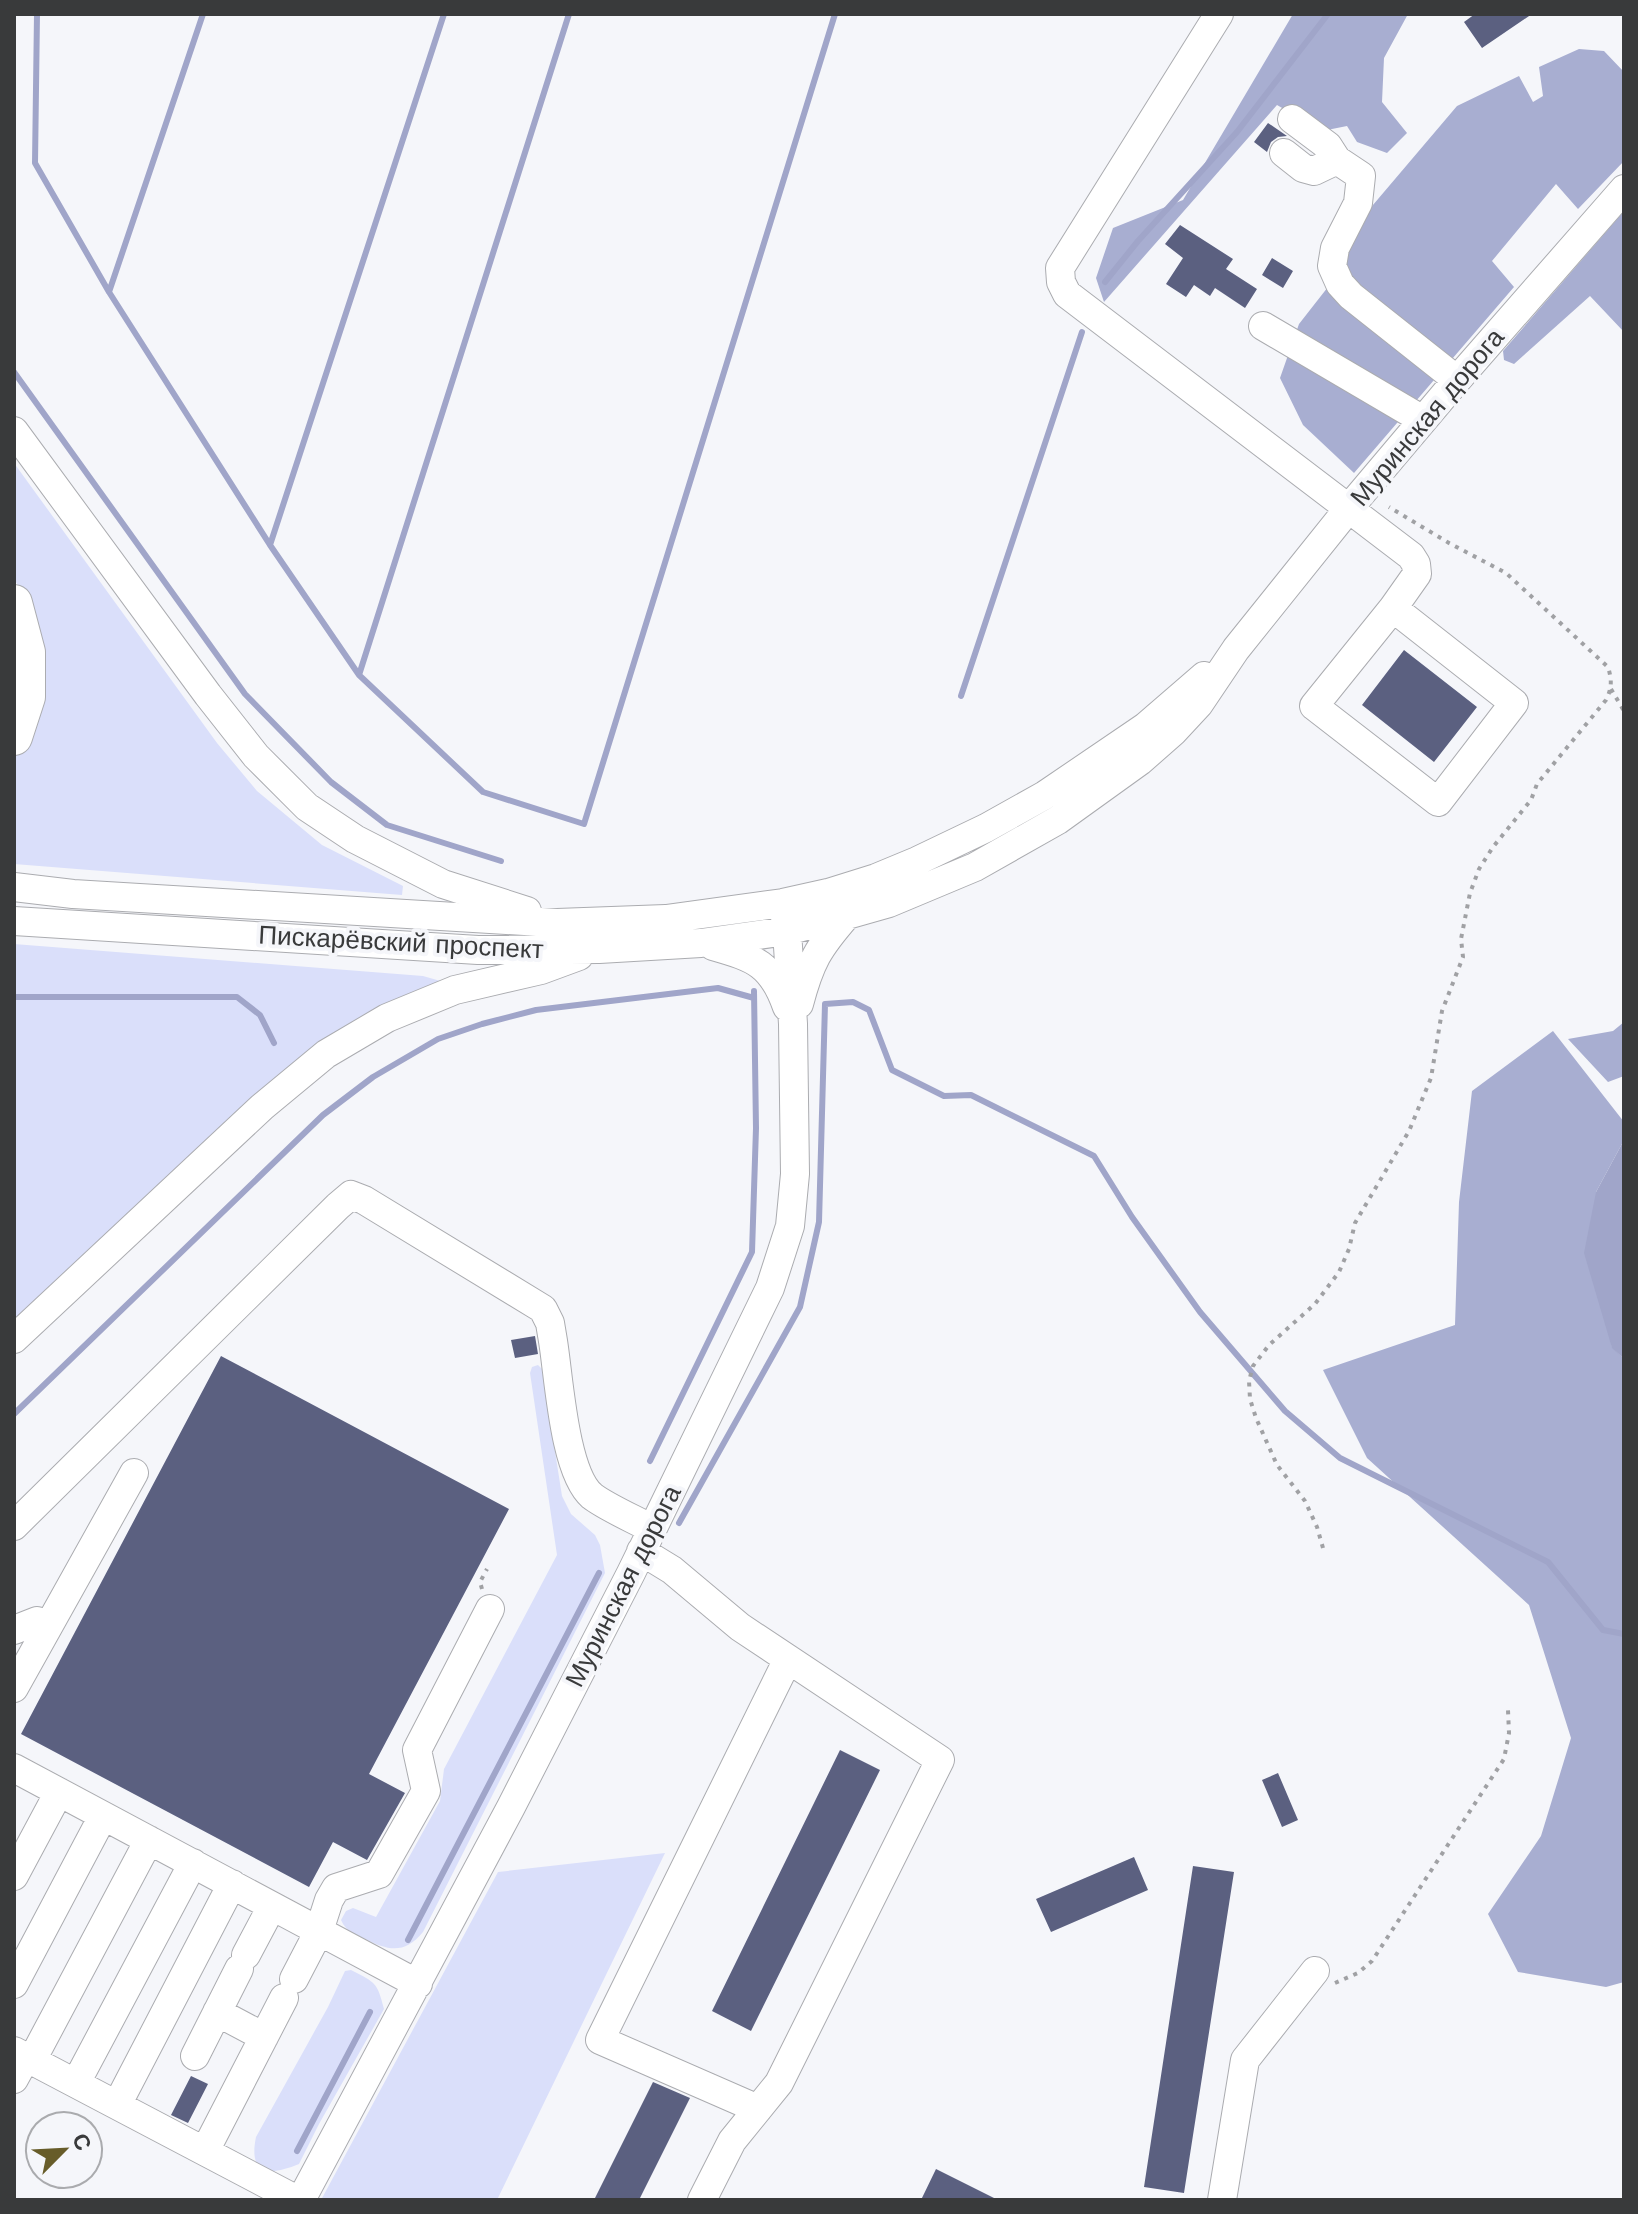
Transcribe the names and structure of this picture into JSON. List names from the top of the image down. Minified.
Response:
{"streets":{"street":["Муринская дорога","Пискарёвский проспект"]},"crossings":[["Муринская дорога","Пискарёвский проспект"]],"north":"top right"}
